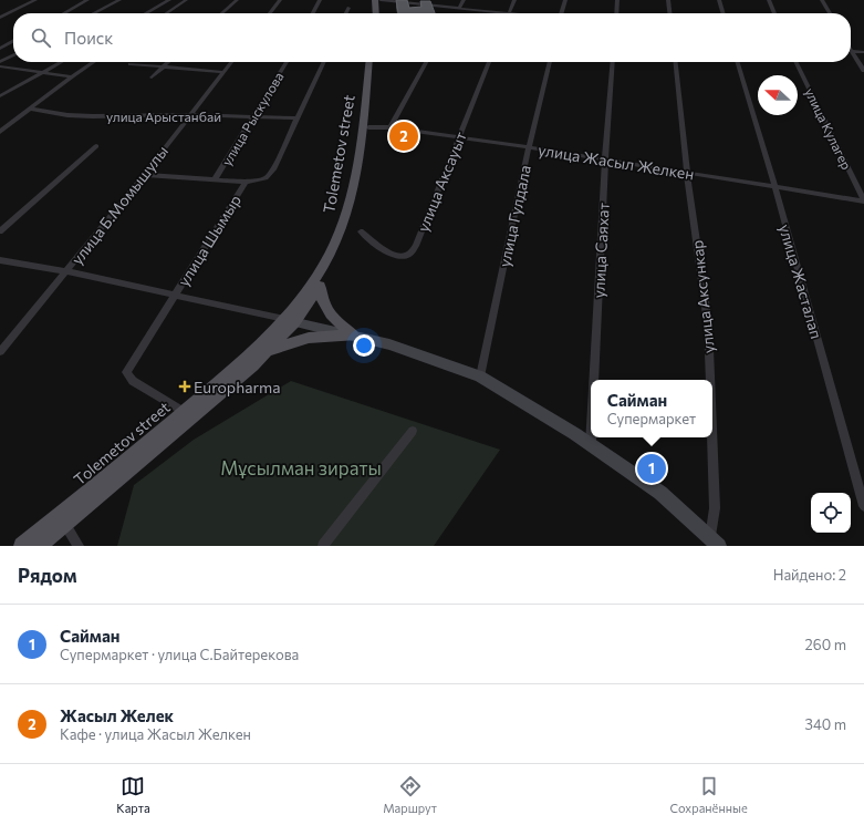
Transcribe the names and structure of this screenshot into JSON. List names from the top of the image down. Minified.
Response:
{"streets":{"main road":["Tolemetov street"],"street":["улица Арыстанбай","улица Рыскулова","улица Кулагер","улица Жасыл Желкен","улица Аксауыт","улица Б.Момышулы","улица Гулдала","улица Шымыр","улица Саяхат","улица Жасталап","улица Аксункар"]},"crossings":[["улица Арыстанбай","улица Рыскулова"],["улица Арыстанбай","улица Б.Момышулы"],["улица Арыстанбай","улица Шымыр"],["улица Кулагер","улица Жасыл Желкен"],["Tolemetov street","улица Жасыл Желкен"],["Tolemetov street","улица Шымыр"],["улица Жасыл Желкен","улица Аксауыт"],["улица Жасыл Желкен","улица Гулдала"],["улица Жасыл Желкен","улица Саяхат"],["улица Жасыл Желкен","улица Жасталап"],["улица Жасыл Желкен","улица Аксункар"]],"parks":["Мұсылман зираты"],"places":{"health":["Europharma"]},"north":"left","page":{"search":"Поиск","pins":["2","1"],"popup":["Сайман","Супермаркет"],"heading":["Рядом","Найдено: 2"],"list":[{"mark":"1","name":"Сайман","note":"Супермаркет · улица С.Байтерекова","value":"260 m"},{"mark":"2","name":"Жасыл Желек","note":"Кафе · улица Жасыл Желкен","value":"340 m"}],"nav":["Карта","Маршрут","Сохранённые"]}}
